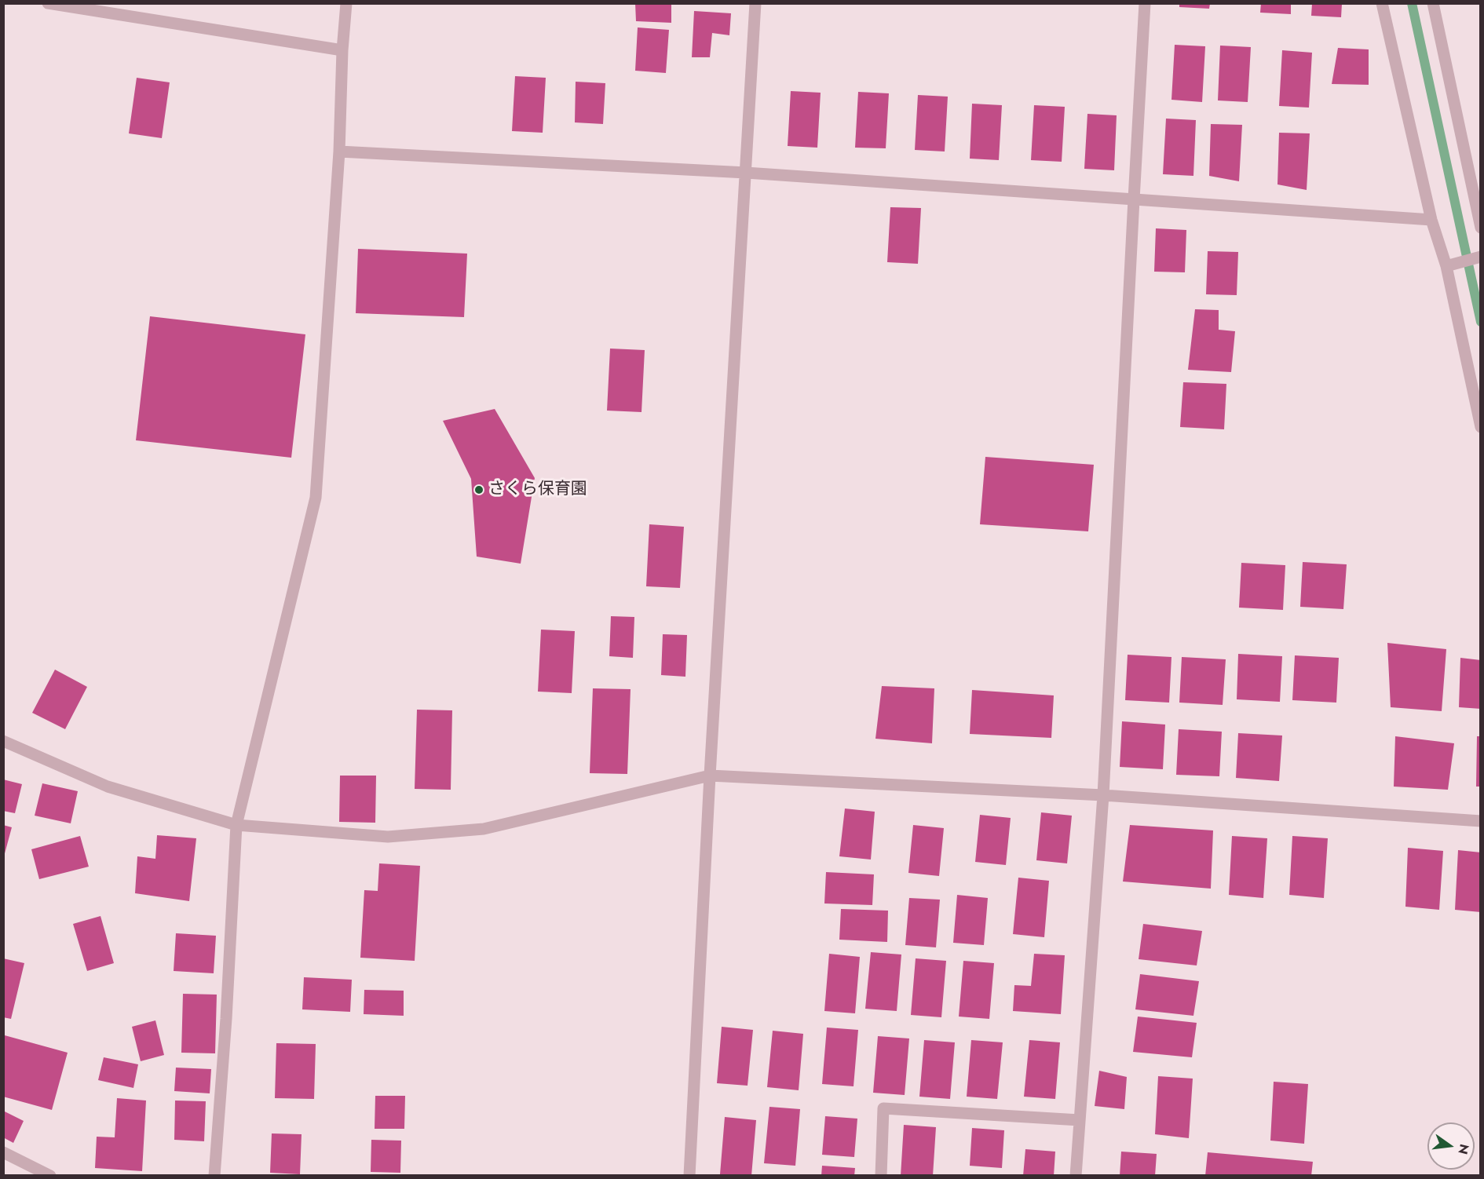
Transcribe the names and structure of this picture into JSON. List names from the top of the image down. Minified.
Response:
{"places":["さくら保育園"],"north":"right"}
